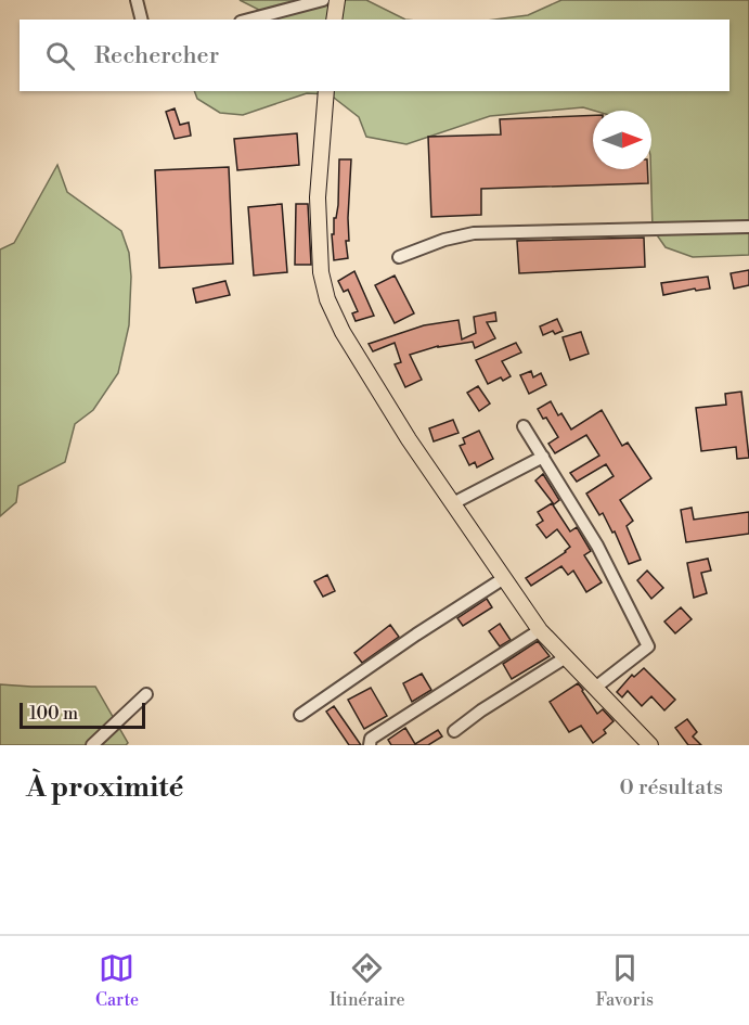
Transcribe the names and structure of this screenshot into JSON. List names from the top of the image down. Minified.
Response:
{"scale_bar":"100 m","north":"right","page":{"search":"Rechercher","scale":"100 m","heading":["À proximité","0 résultats"],"nav":["Carte","Itinéraire","Favoris"]}}
